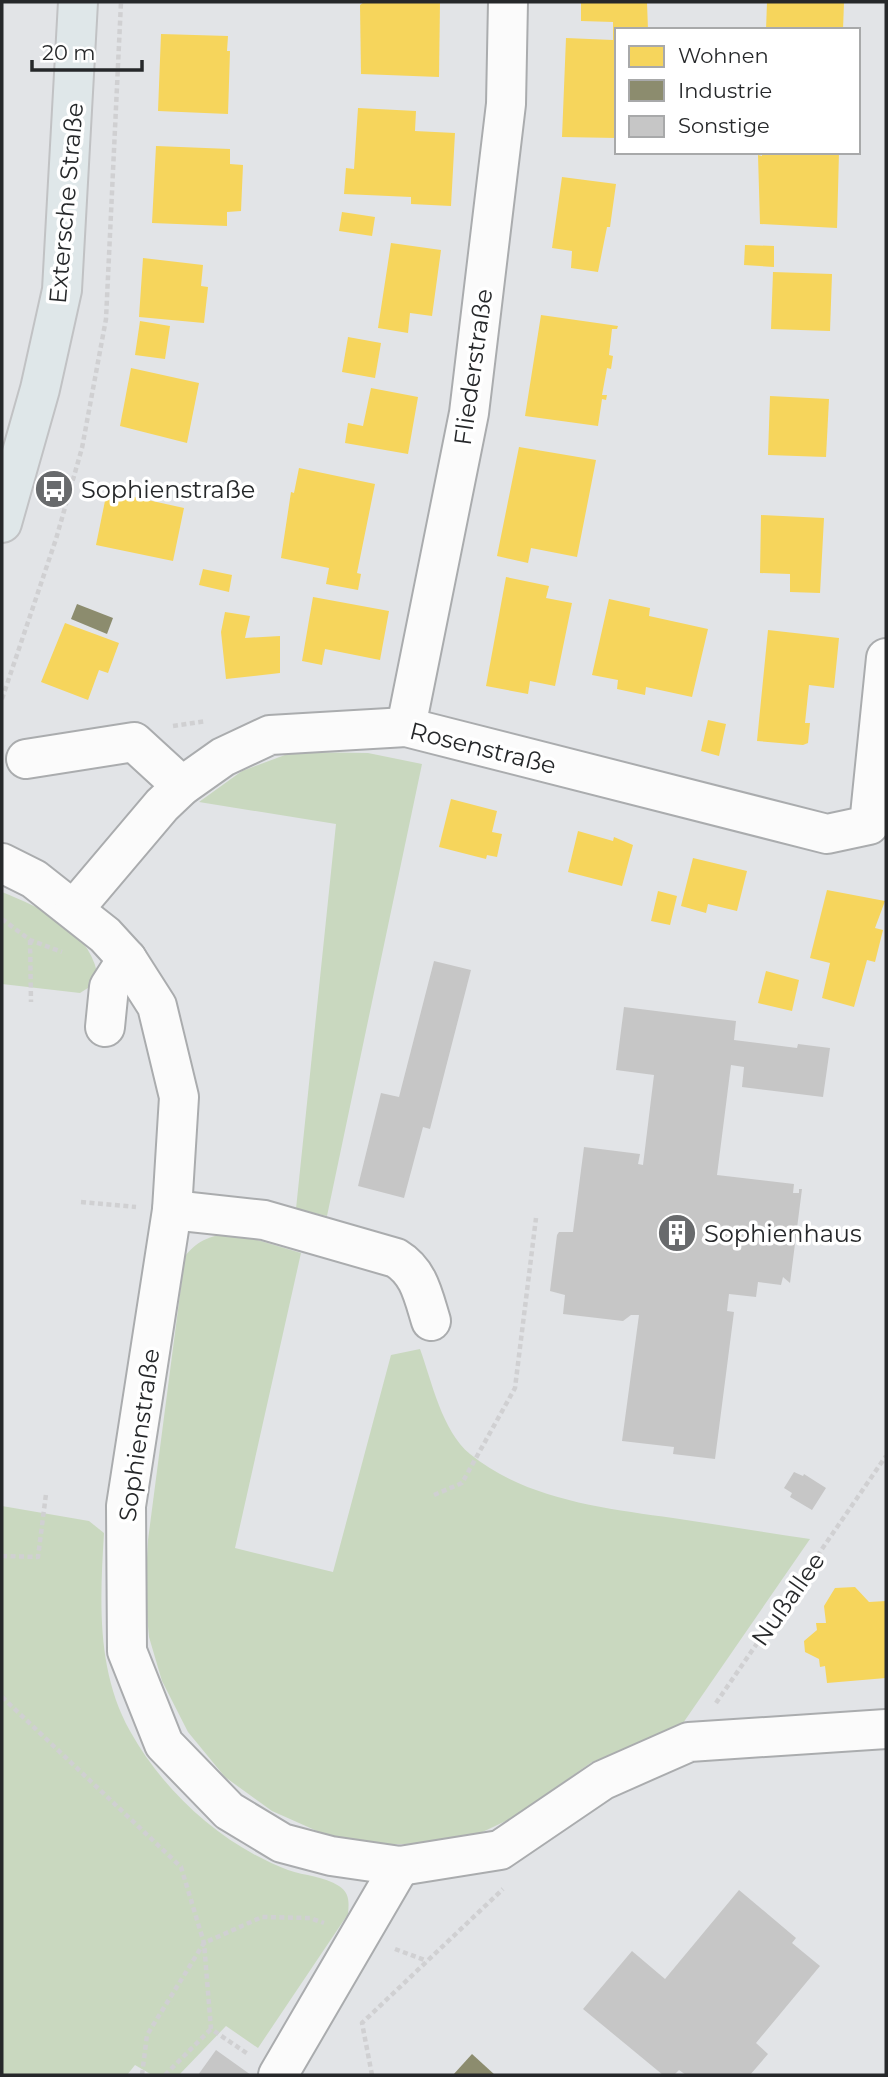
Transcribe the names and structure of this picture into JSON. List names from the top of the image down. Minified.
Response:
{"streets":{"main road":["Extersche Straße"],"street":["Fliederstraße","Rosenstraße","Sophienstraße"],"path":["Nußallee"]},"crossings":[["Fliederstraße","Rosenstraße"],["Rosenstraße","Sophienstraße"],["Sophienstraße","Nußallee"]],"places":{"bus stop":["Sophienstraße"],"building":["Sophienhaus"]},"legend":["Wohnen","Industrie","Sonstige"],"scale_bar":"20 m"}
